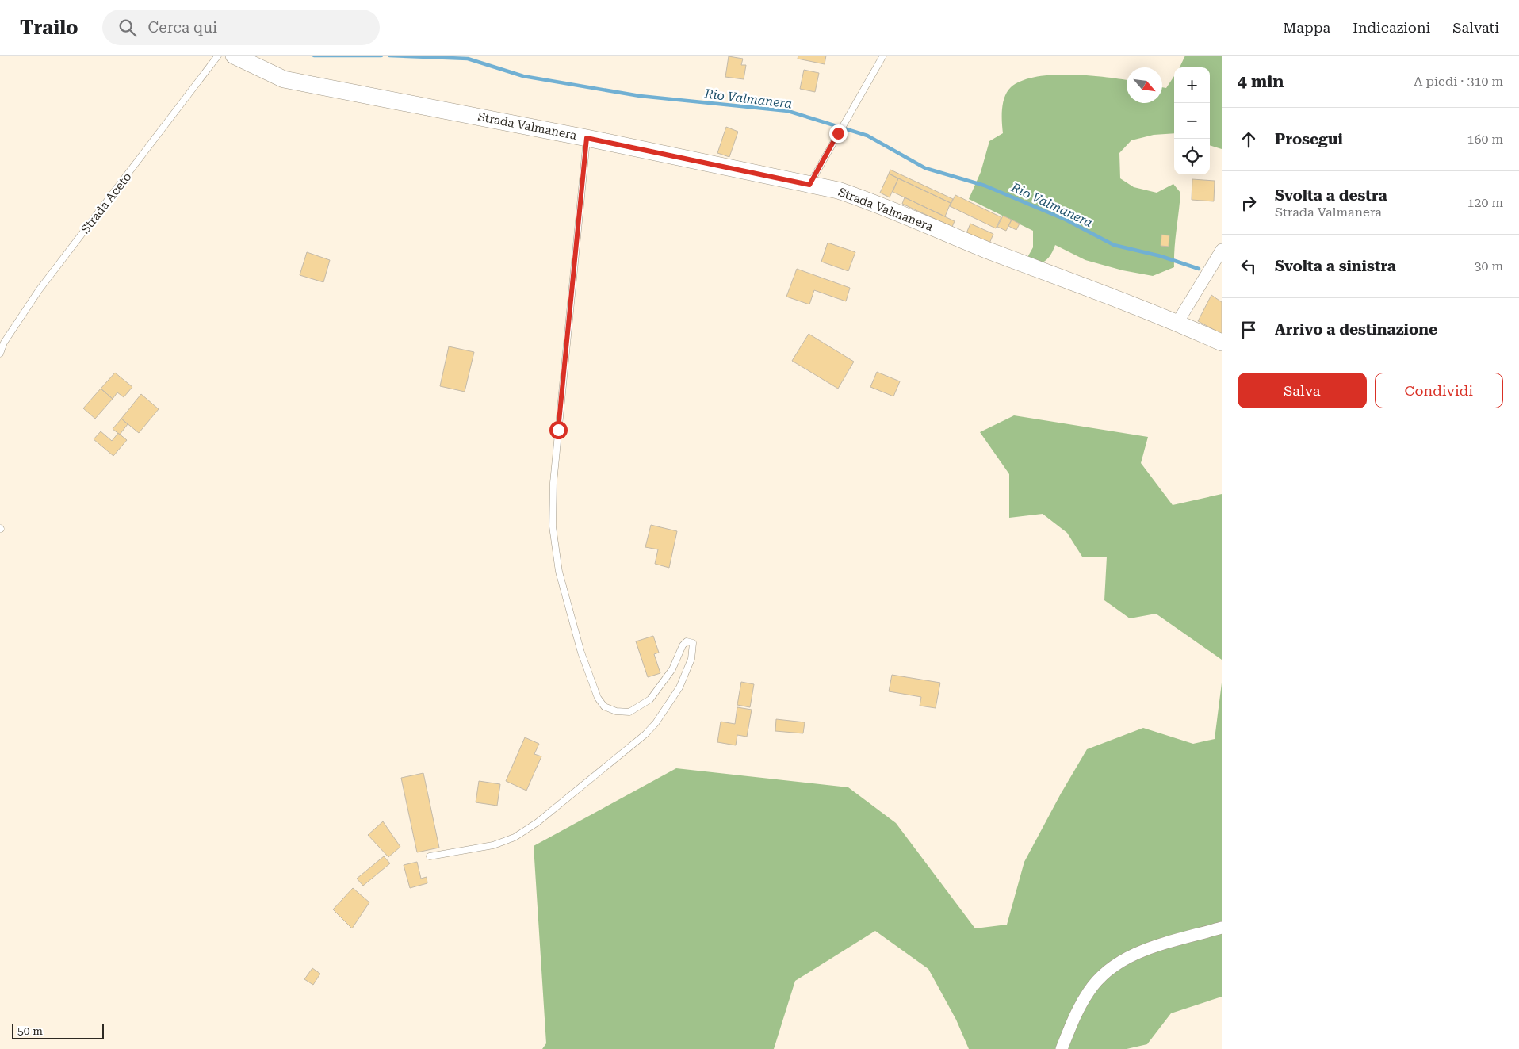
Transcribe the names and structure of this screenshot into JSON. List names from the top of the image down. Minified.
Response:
{"streets":{"street":["Strada Valmanera"],"lane":["Strada Aceto"]},"water":["Rio Valmanera"],"scale_bar":"50 m","north":"bottom right","page":{"header":"Trailo","search":"Cerca qui","nav":["Mappa","Indicazioni","Salvati"],"heading":["4 min","A piedi · 310 m"],"map_buttons":["+","−"],"list":[["Prosegui","160 m"],["Svolta a destra","Strada Valmanera","120 m"],["Svolta a sinistra","30 m"],"Arrivo a destinazione"],"buttons":["Salva","Condividi"],"scale":"50 m"}}
